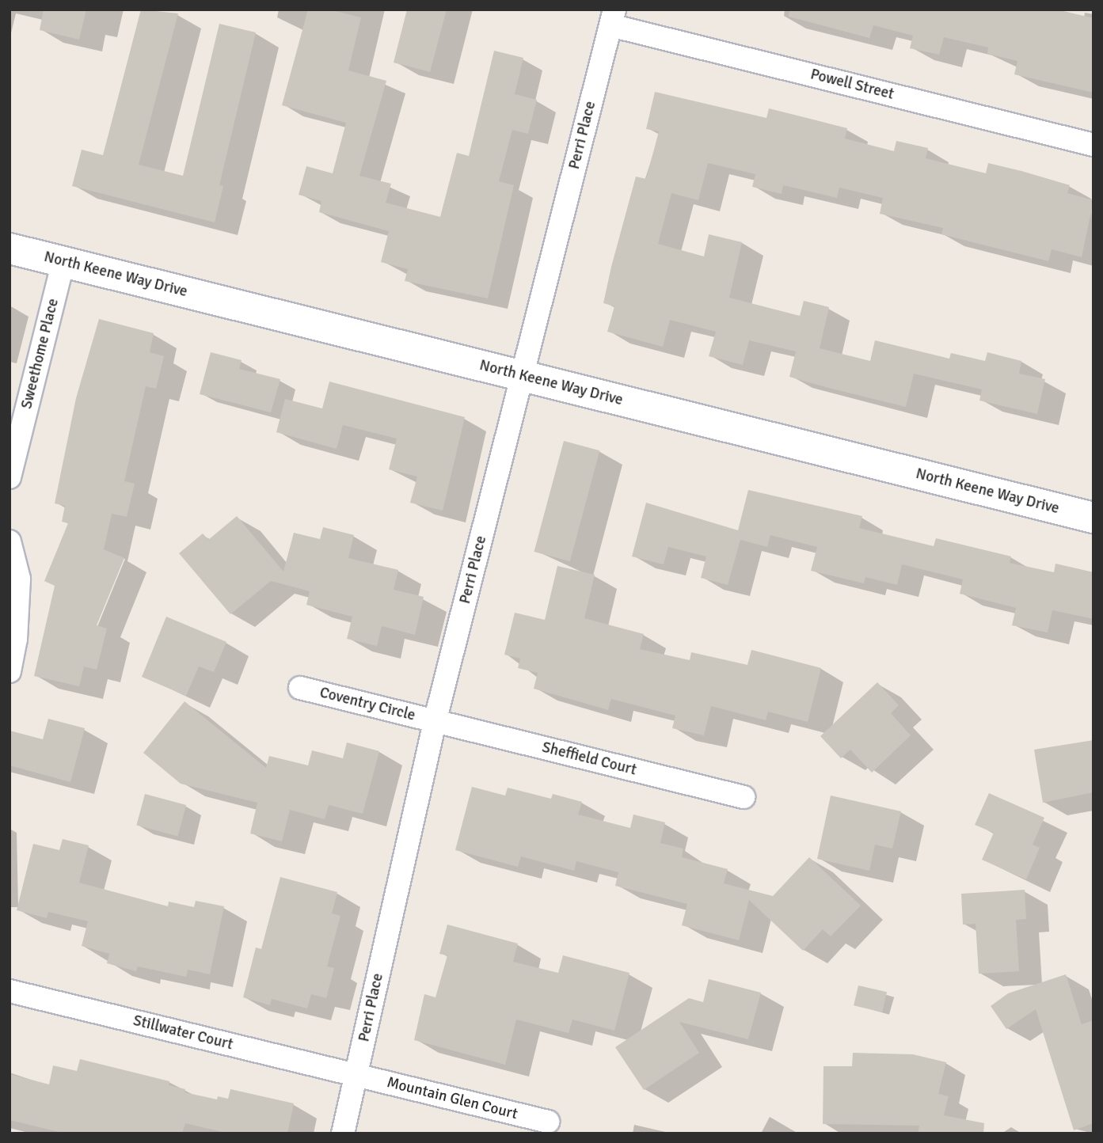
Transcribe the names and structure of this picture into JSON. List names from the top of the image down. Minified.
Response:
{"streets":{"street":["Powell Street","Perri Place","North Keene Way Drive","Sweethome Place","Coventry Circle","Sheffield Court","Stillwater Court","Mountain Glen Court"]},"crossings":[["Powell Street","Perri Place"],["Perri Place","North Keene Way Drive"],["Perri Place","Coventry Circle"],["Perri Place","Sheffield Court"],["Perri Place","Stillwater Court"],["Perri Place","Mountain Glen Court"],["North Keene Way Drive","Sweethome Place"],["Coventry Circle","Sheffield Court"],["Stillwater Court","Mountain Glen Court"]]}
